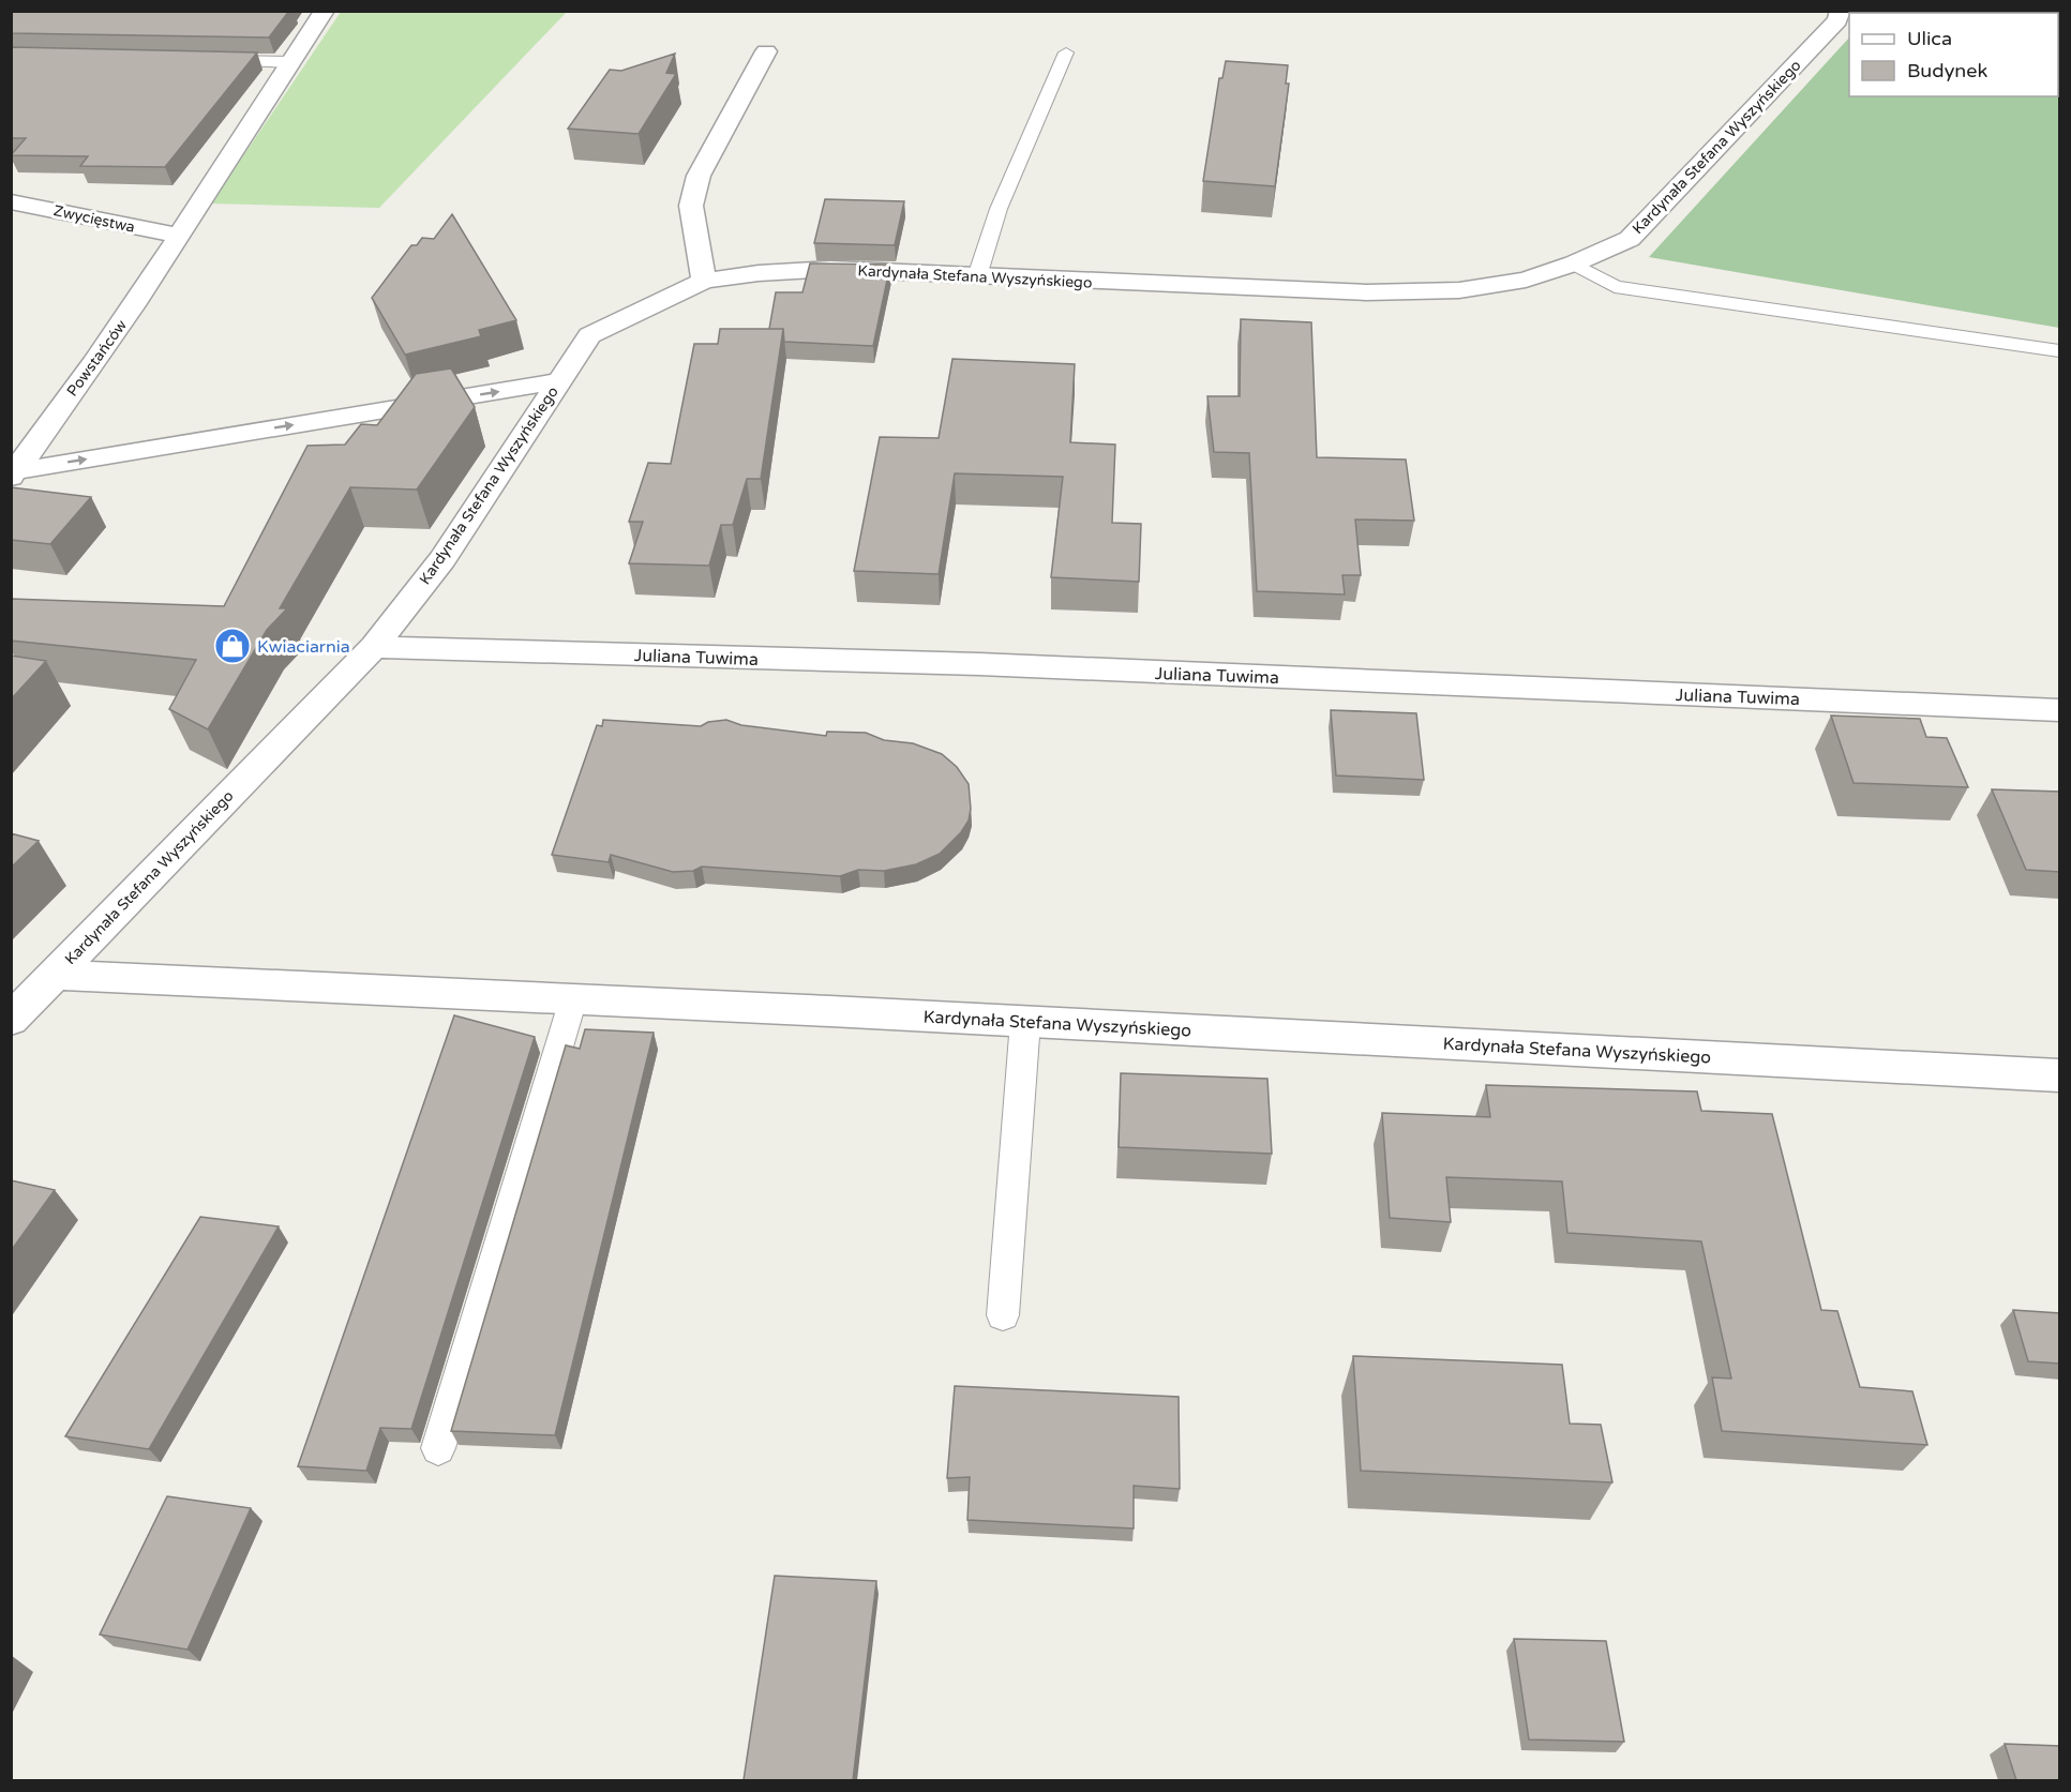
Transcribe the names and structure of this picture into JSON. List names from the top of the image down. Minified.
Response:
{"streets":{"street":["Kardynała Stefana Wyszyńskiego","Zwycięstwa","Powstańców","Juliana Tuwima"]},"crossings":[["Kardynała Stefana Wyszyńskiego","Juliana Tuwima"],["Zwycięstwa","Powstańców"]],"places":{"shop":["Kwiaciarnia"]},"legend":["Ulica","Budynek"]}
